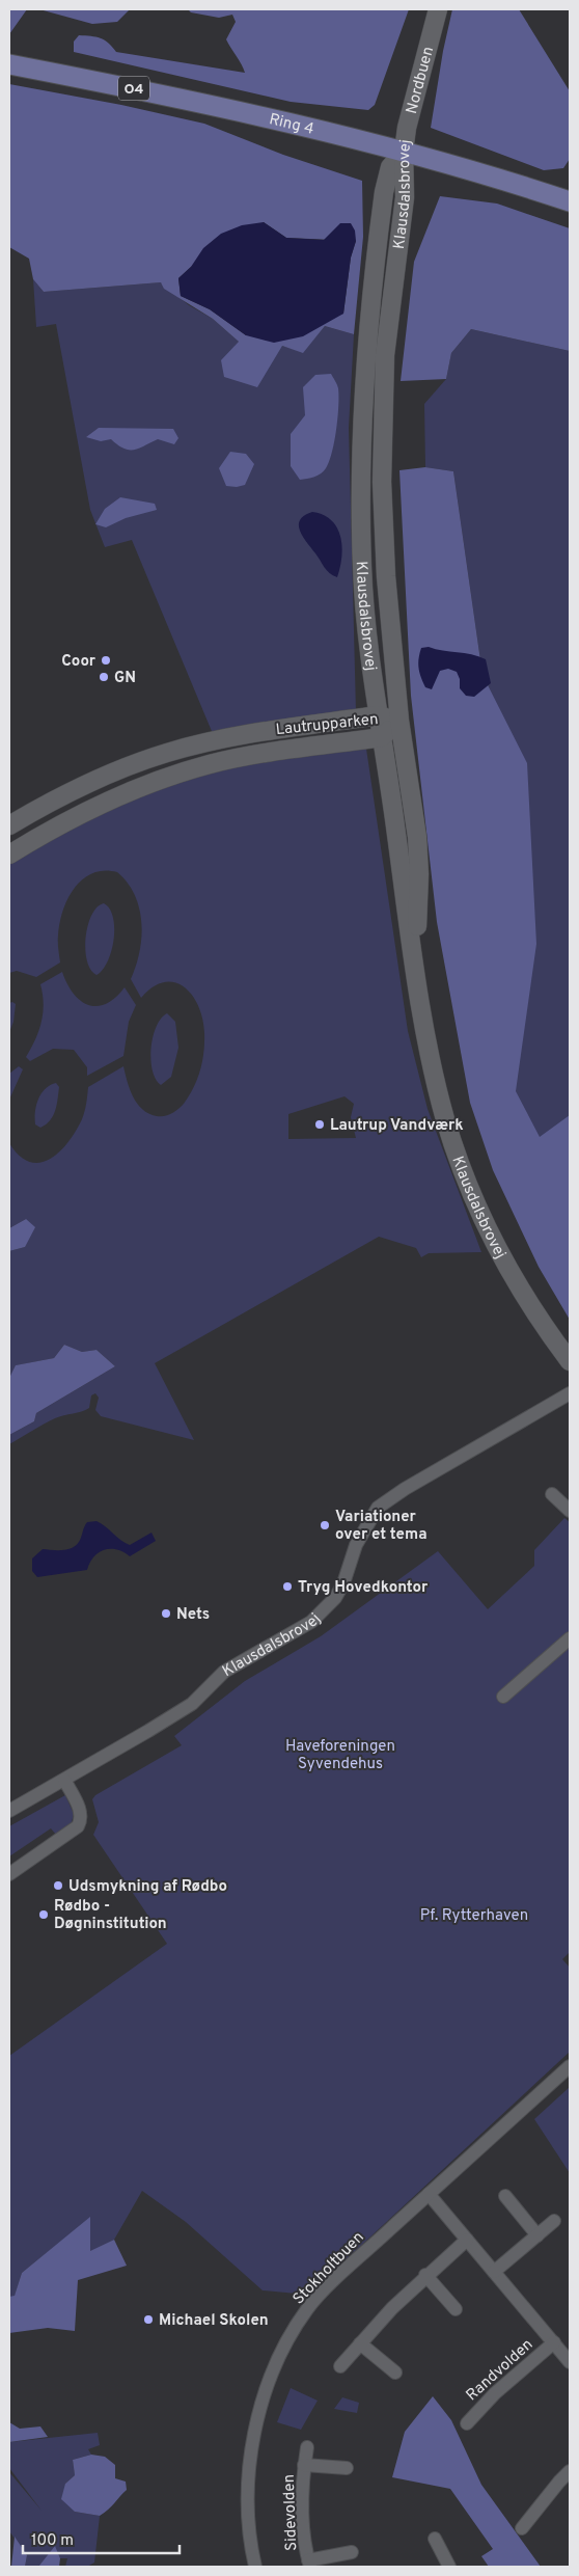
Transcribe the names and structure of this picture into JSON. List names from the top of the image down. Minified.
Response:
{"streets":{"main road":["O4","Ring 4"],"street":["Nordbuen","Klausdalsbrovej","Lautrupparken","Stokholtbuen","Randvolden","Sidevolden"]},"crossings":[["Nordbuen","Ring 4"],["Nordbuen","Klausdalsbrovej"],["Ring 4","Klausdalsbrovej"],["Klausdalsbrovej","Lautrupparken"],["Stokholtbuen","Randvolden"]],"parks":["Haveforeningen Syvendehus","Pf. Rytterhaven"],"places":["Coor","GN","Lautrup Vandværk","Variationer over et tema","Tryg Hovedkontor","Nets","Udsmykning af Rødbo","Rødbo - Døgninstitution","Michael Skolen"],"scale_bar":"100 m"}
